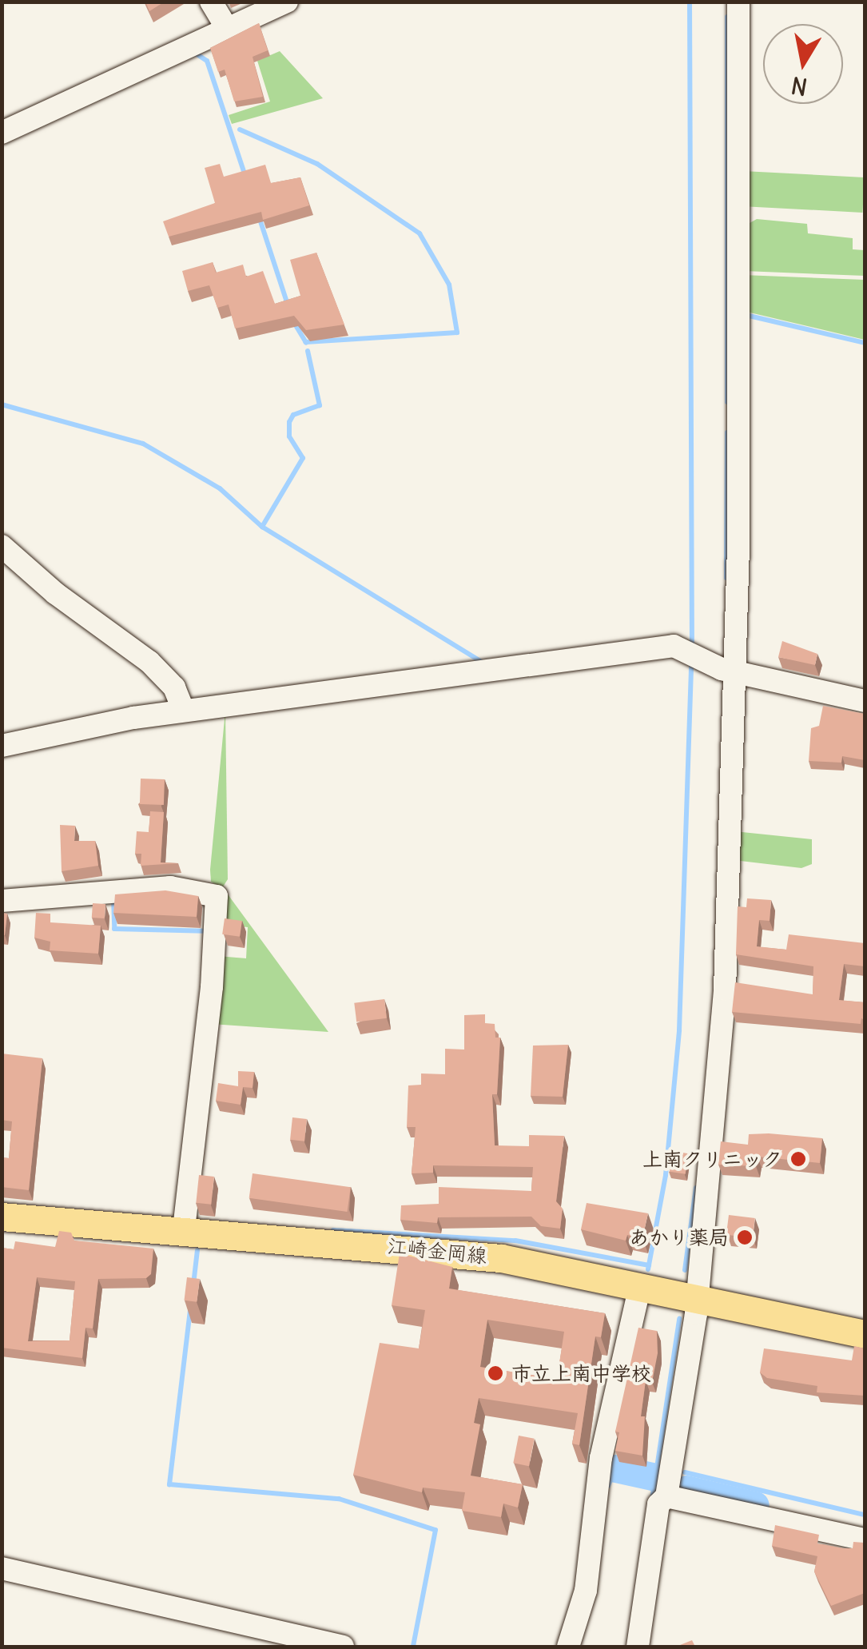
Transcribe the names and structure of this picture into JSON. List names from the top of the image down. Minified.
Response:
{"streets":{"main road":["江崎金岡線"]},"places":["上南クリニック","あかり薬局","市立上南中学校"],"north":"bottom"}
